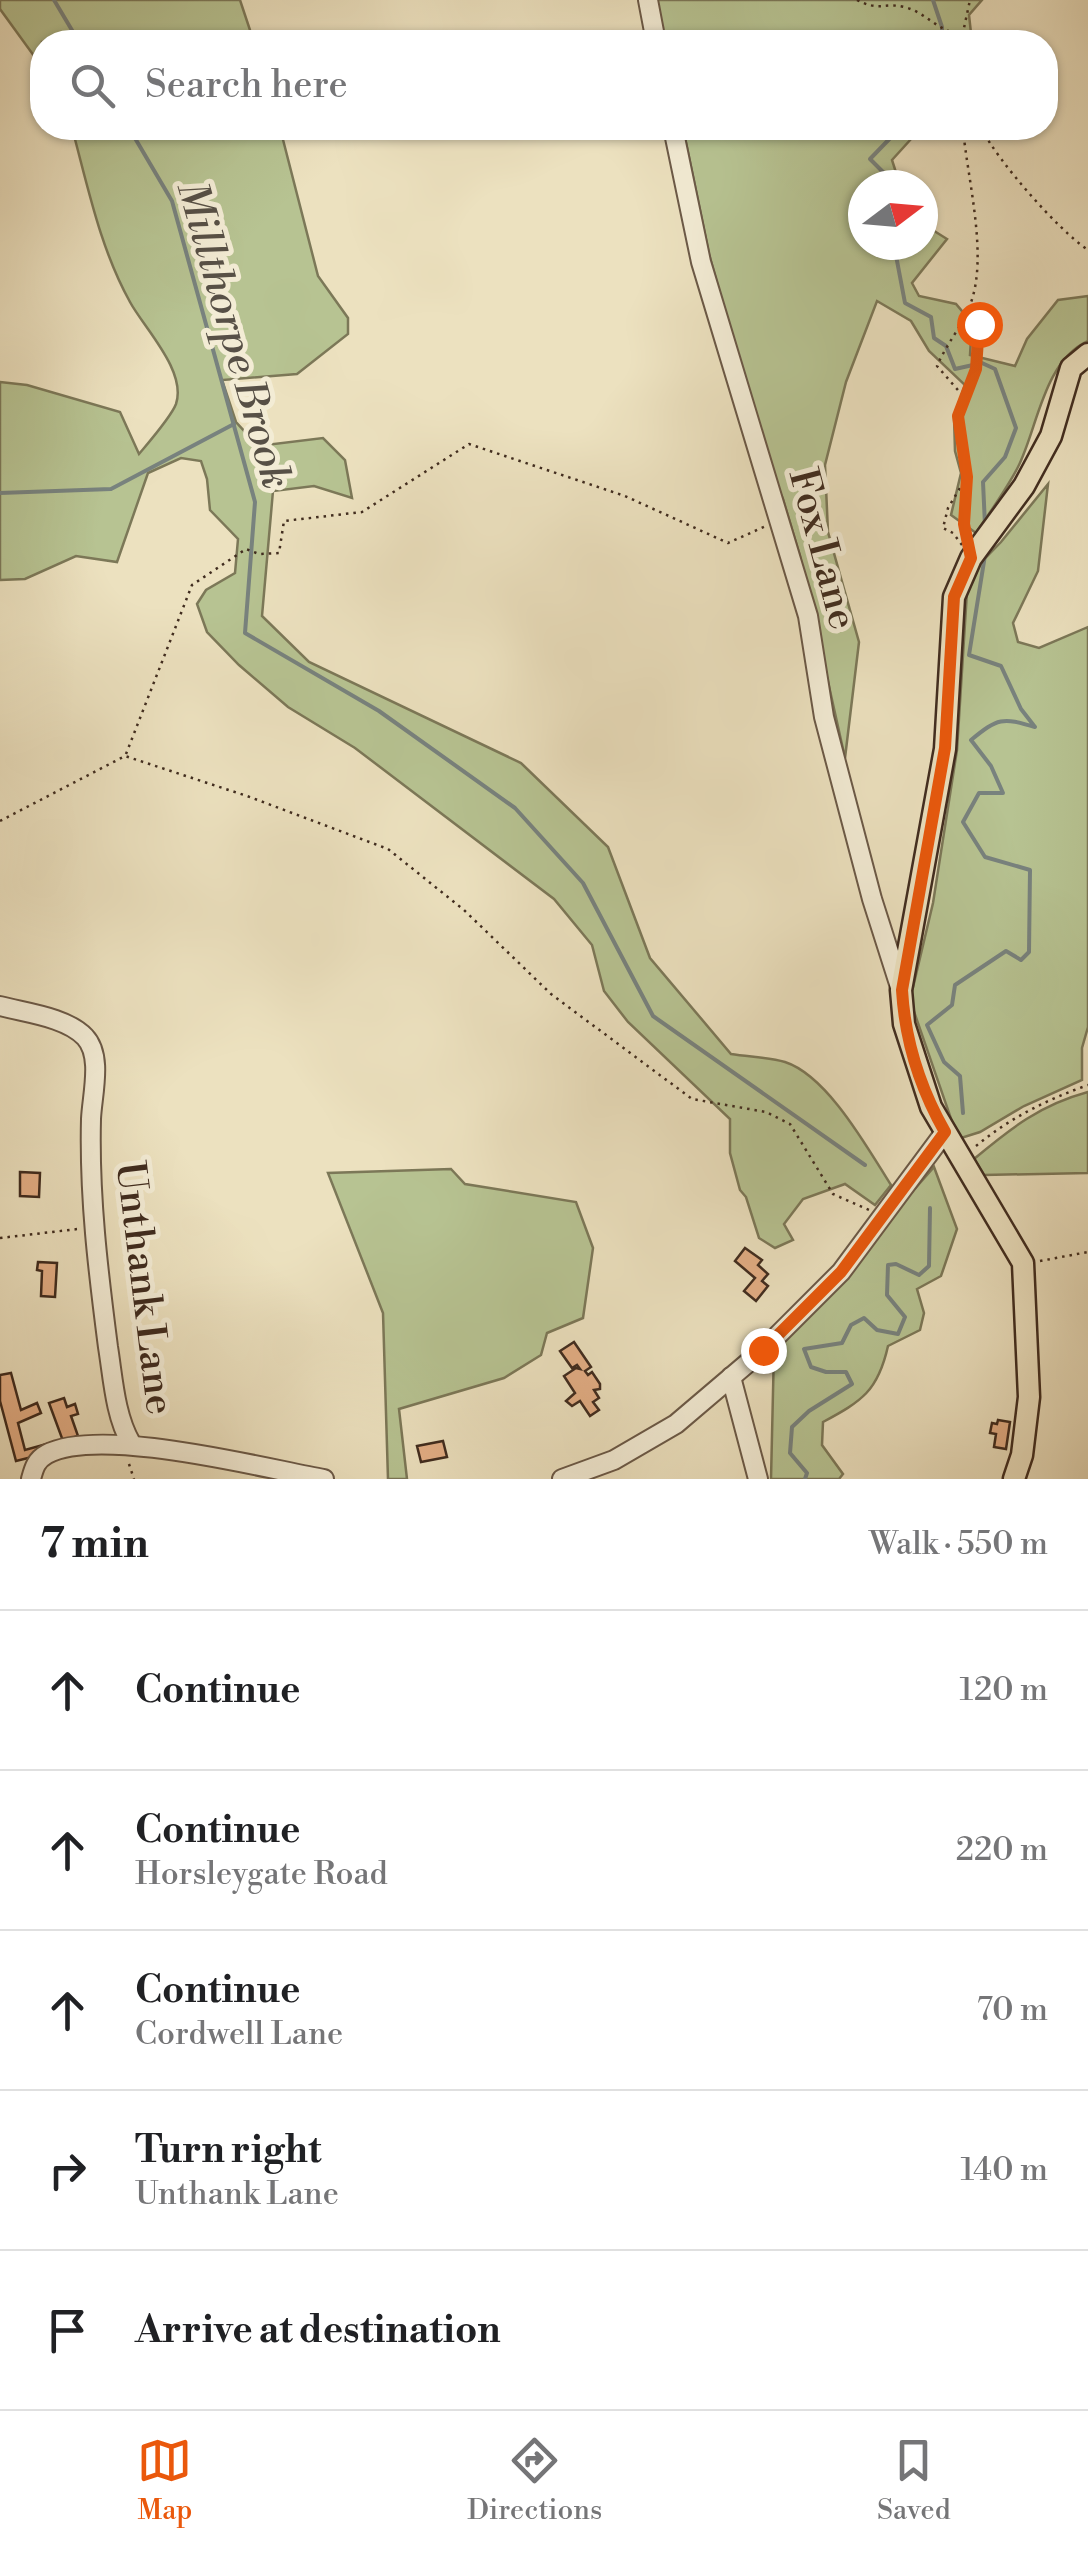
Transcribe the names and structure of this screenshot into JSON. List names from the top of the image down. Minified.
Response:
{"streets":{"street":["Fox Lane","Unthank Lane"]},"water":["Millthorpe Brook"],"north":"right","page":{"search":"Search here","heading":["7 min","Walk · 550 m"],"list":[["Continue","120 m"],["Continue","Horsleygate Road","220 m"],["Continue","Cordwell Lane","70 m"],["Turn right","Unthank Lane","140 m"],"Arrive at destination"],"nav":["Map","Directions","Saved"]}}
